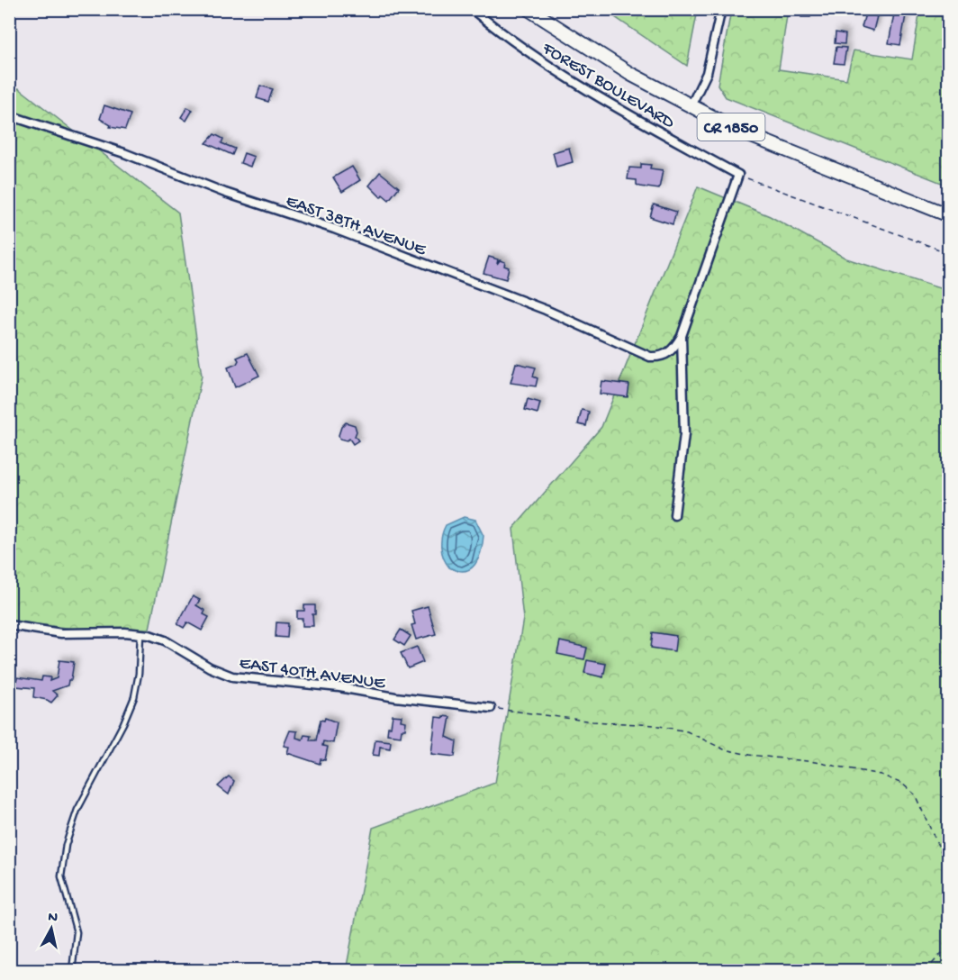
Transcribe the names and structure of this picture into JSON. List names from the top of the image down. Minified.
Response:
{"streets":{"main road":["CR 1850"],"street":["FOREST BOULEVARD","EAST 38TH AVENUE","EAST 40TH AVENUE"]},"crossings":[["FOREST BOULEVARD","EAST 38TH AVENUE"]],"north":"top"}
